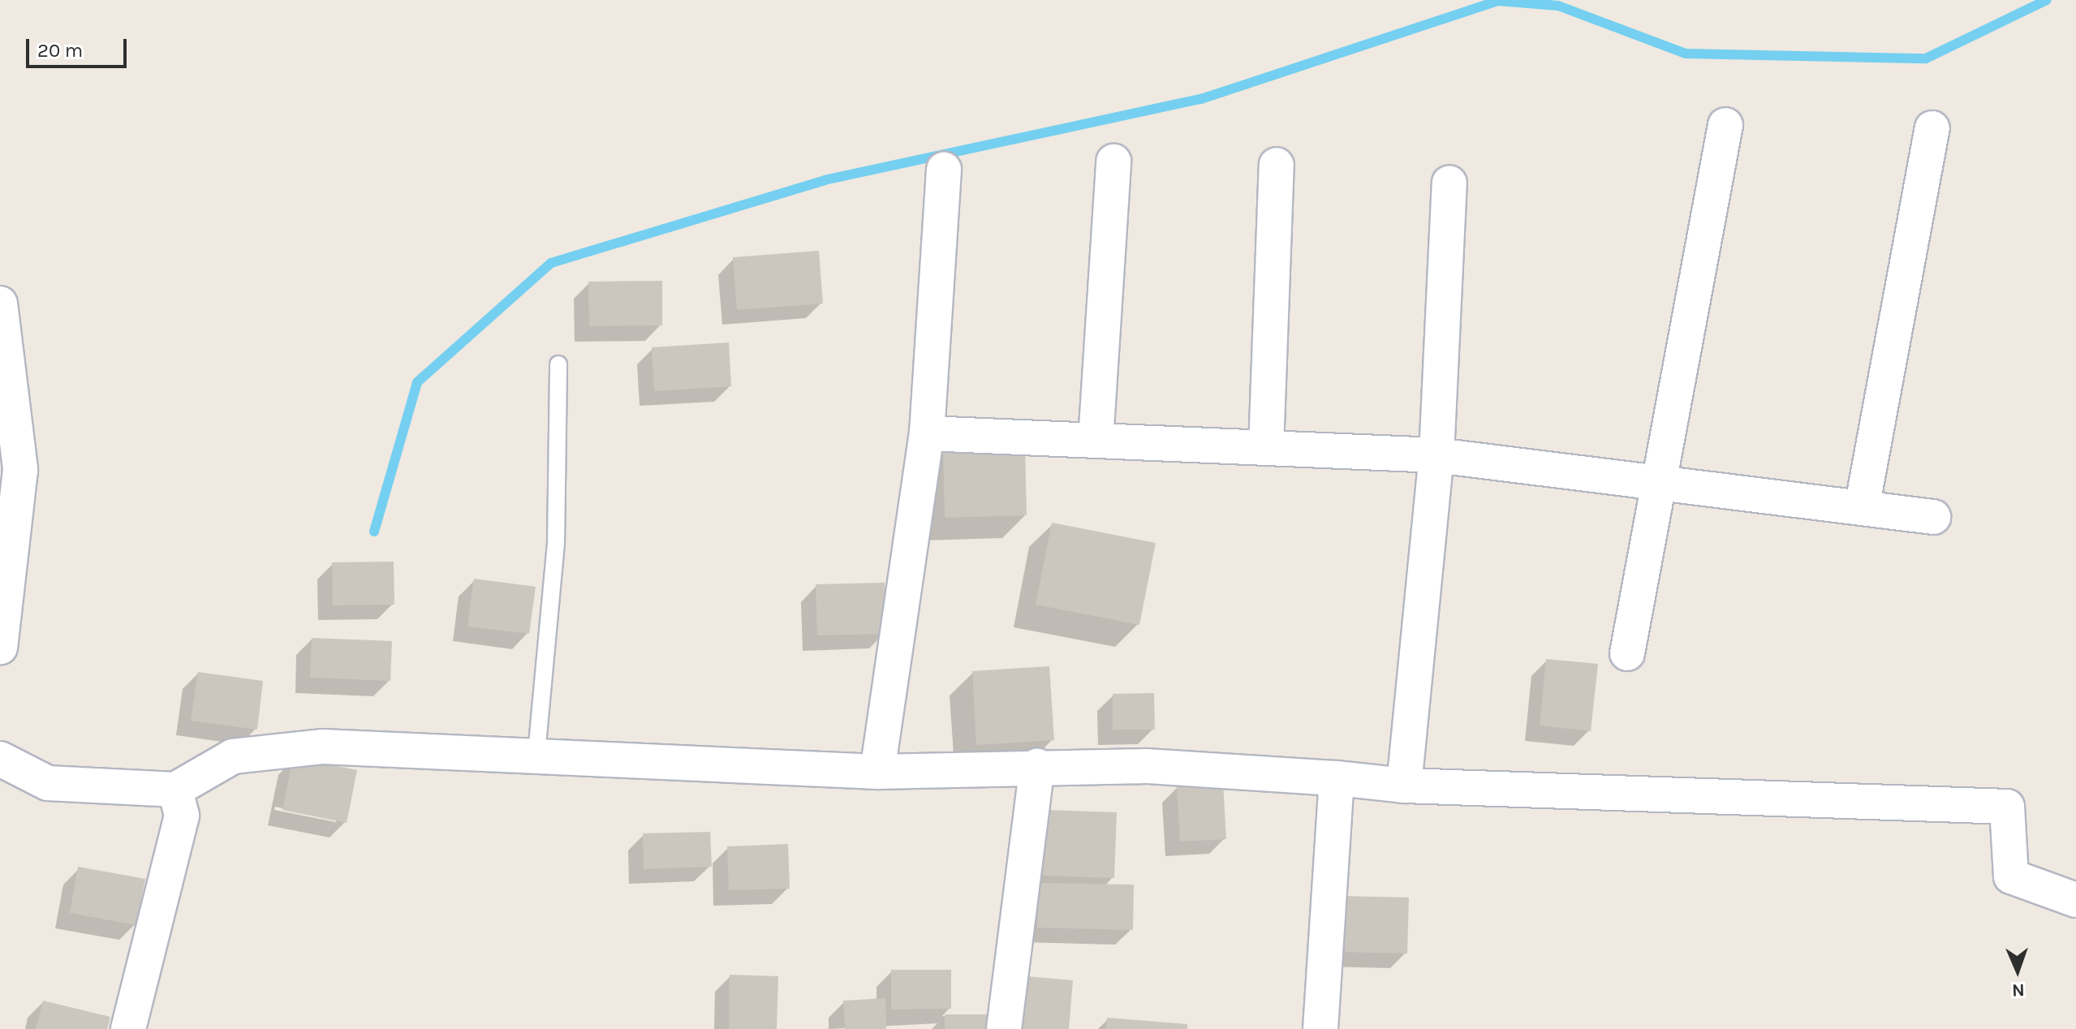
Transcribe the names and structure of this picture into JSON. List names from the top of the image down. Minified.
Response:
{"scale_bar":"20 m","north":"bottom"}
